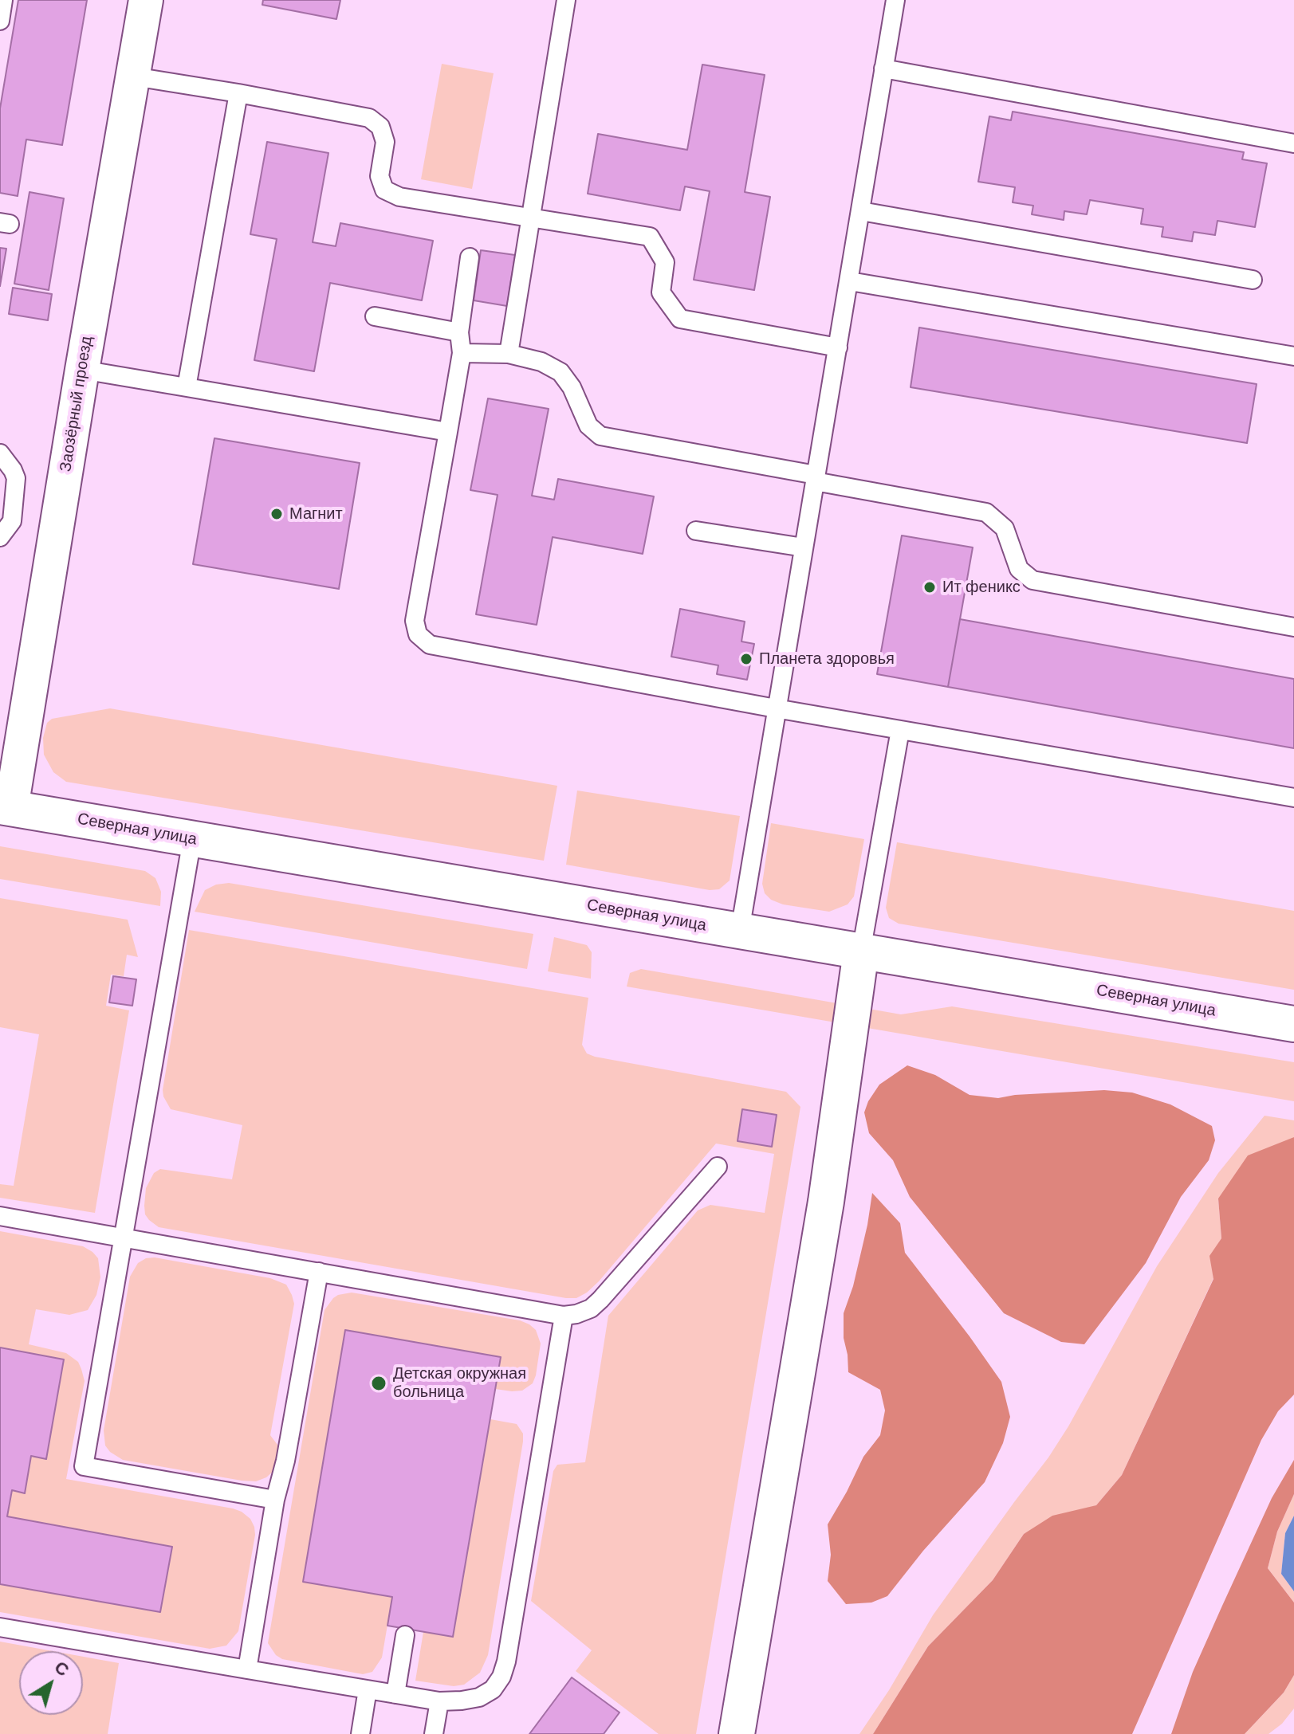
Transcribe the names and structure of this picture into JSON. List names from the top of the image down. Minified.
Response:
{"streets":{"main road":["Северная улица"],"street":["Заозёрный проезд"]},"crossings":[["Заозёрный проезд","Северная улица"]],"places":["Магнит","Ит феникс","Планета здоровья","Детская окружная больница"],"north":"top right"}
